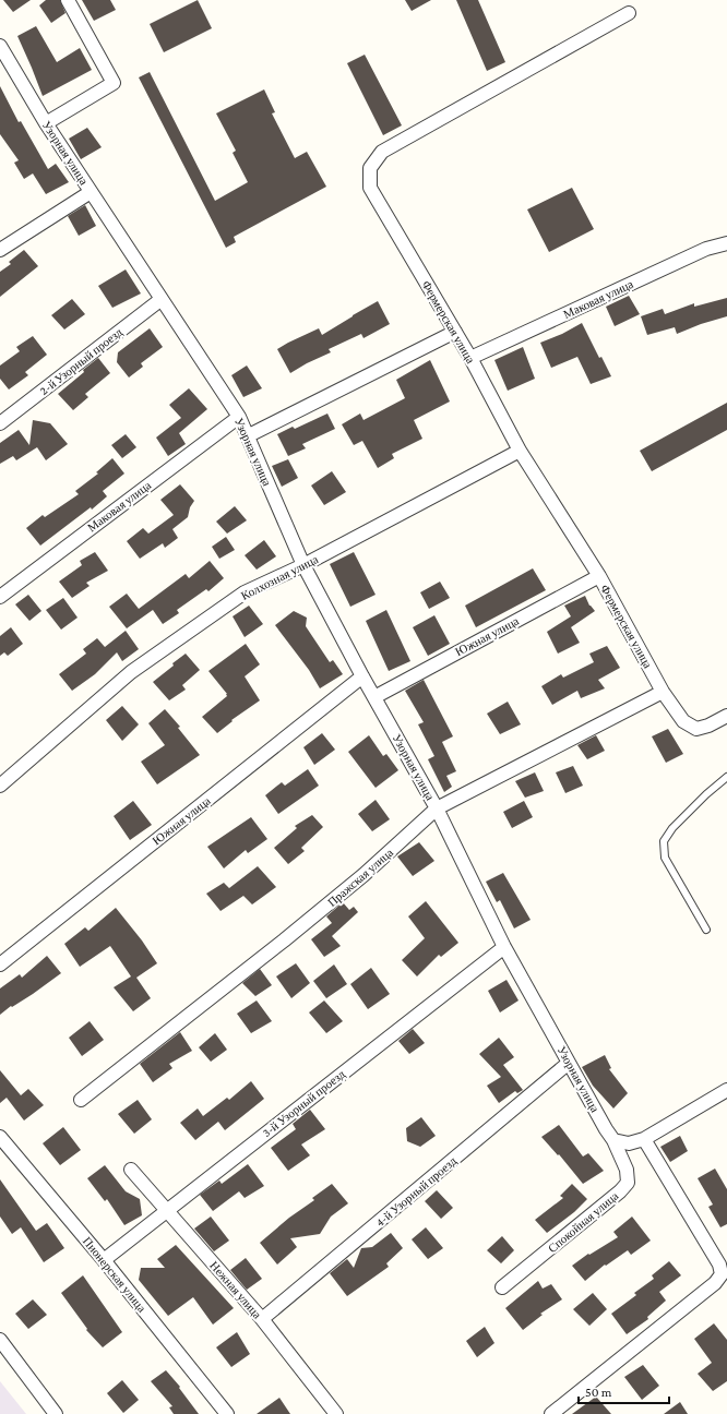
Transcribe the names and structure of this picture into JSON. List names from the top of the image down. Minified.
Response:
{"streets":{"street":["Узорная улица","Маковая улица","Фермерская улица","2-й Узорный проезд","Колхозная улица","Южная улица","Пражская улица","3-й Узорный проезд","4-й Узорный проезд","Спокойная улица","Пионерская улица","Нежная улица"]},"crossings":[["Узорная улица","Маковая улица"],["Узорная улица","2-й Узорный проезд"],["Узорная улица","Колхозная улица"],["Узорная улица","Южная улица"],["Узорная улица","Пражская улица"],["Узорная улица","3-й Узорный проезд"],["Узорная улица","4-й Узорный проезд"],["Узорная улица","Спокойная улица"],["Маковая улица","Фермерская улица"],["Фермерская улица","Колхозная улица"],["Фермерская улица","Южная улица"],["Фермерская улица","Пражская улица"],["3-й Узорный проезд","Пионерская улица"],["3-й Узорный проезд","Нежная улица"],["4-й Узорный проезд","Нежная улица"]],"scale_bar":"50 m"}
